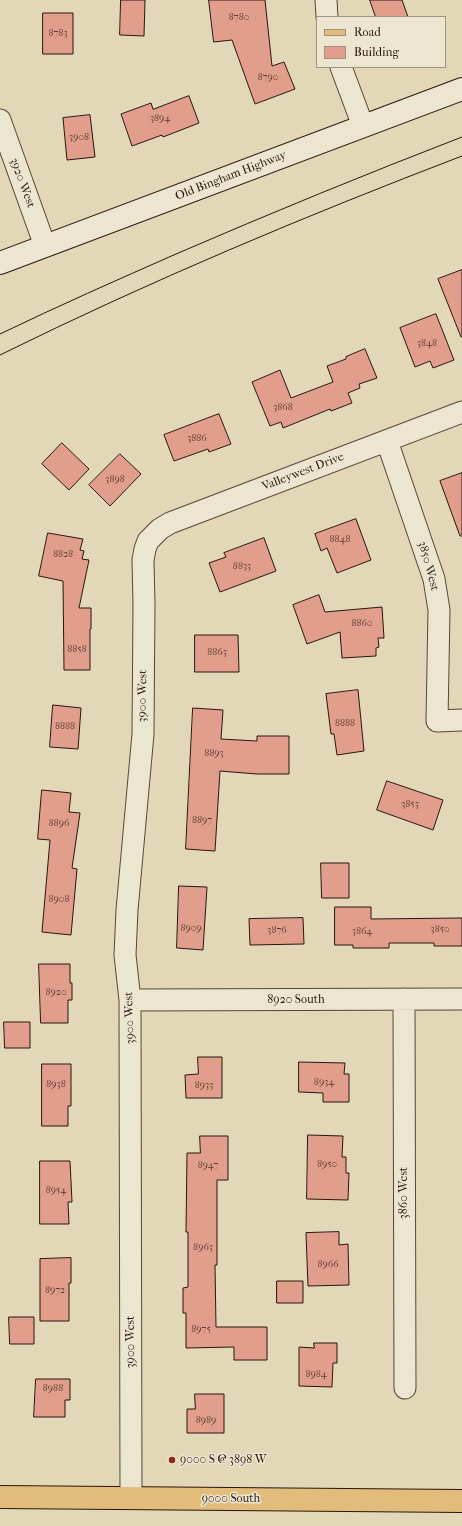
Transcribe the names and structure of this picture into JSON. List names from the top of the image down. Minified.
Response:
{"streets":{"main road":["9000 South"],"street":["Old Bingham Highway","3920 West","Valleywest Drive","3850 West","3900 West","8920 South","3860 West"]},"crossings":[["Old Bingham Highway","3920 West"],["Valleywest Drive","3850 West"],["Valleywest Drive","3900 West"],["3900 West","8920 South"],["3900 West","9000 South"],["8920 South","3860 West"]],"places":["9000 S @ 3898 W"],"house_numbers":["8780","8783","8790","3894","3908","3848","3868","3886","3898","8848","8828","8833","8860","8858","8863","8888","8888","8893","3853","8897","8896","8908","8909","3850","3876","3864","8920","8934","8938","8933","8950","8947","8954","8963","8966","8972","8975","8984","8988","8989"],"legend":["Road","Building"]}
